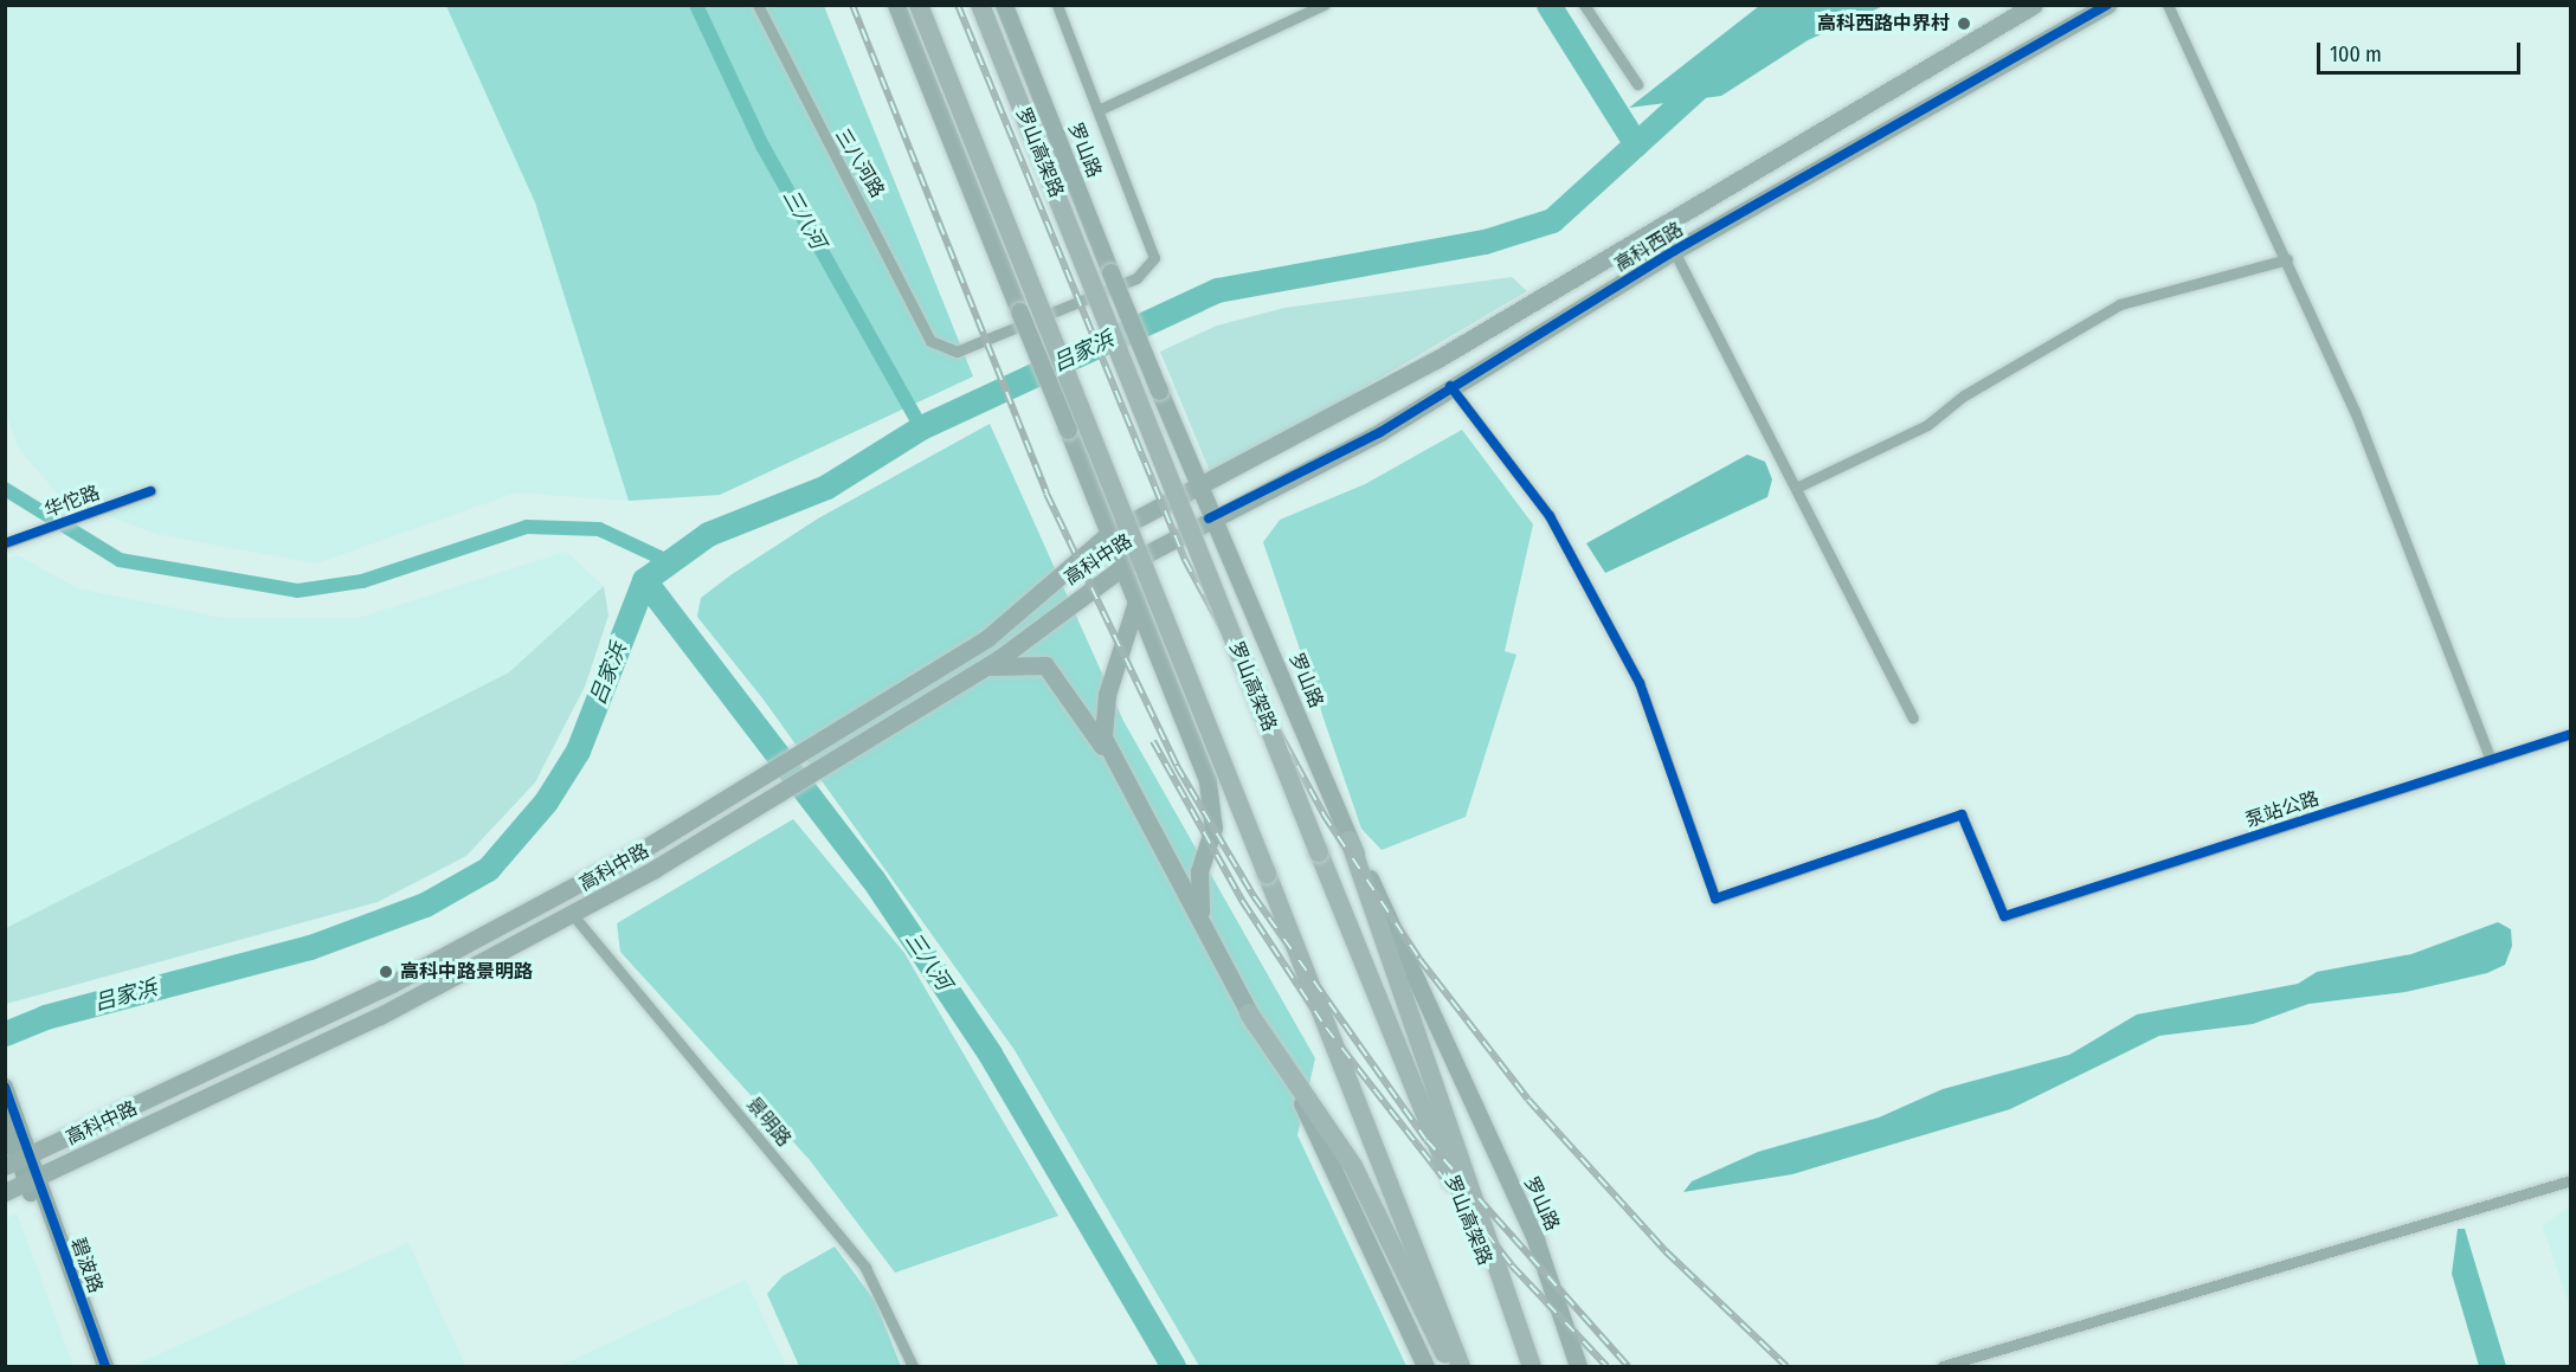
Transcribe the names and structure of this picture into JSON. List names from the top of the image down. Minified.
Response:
{"streets":{"highway":["罗山高架路"],"main road":["罗山路","高科西路","高科中路"],"street":["三八河路","华佗路","泵站公路","景明路","碧波路"]},"crossings":[["罗山路","高科西路"],["罗山路","高科中路"],["高科西路","高科中路"],["高科西路","泵站公路"],["高科中路","景明路"],["高科中路","碧波路"]],"water":["三八河","吕家浜"],"places":["高科西路中界村","高科中路景明路"],"scale_bar":"100 m"}
